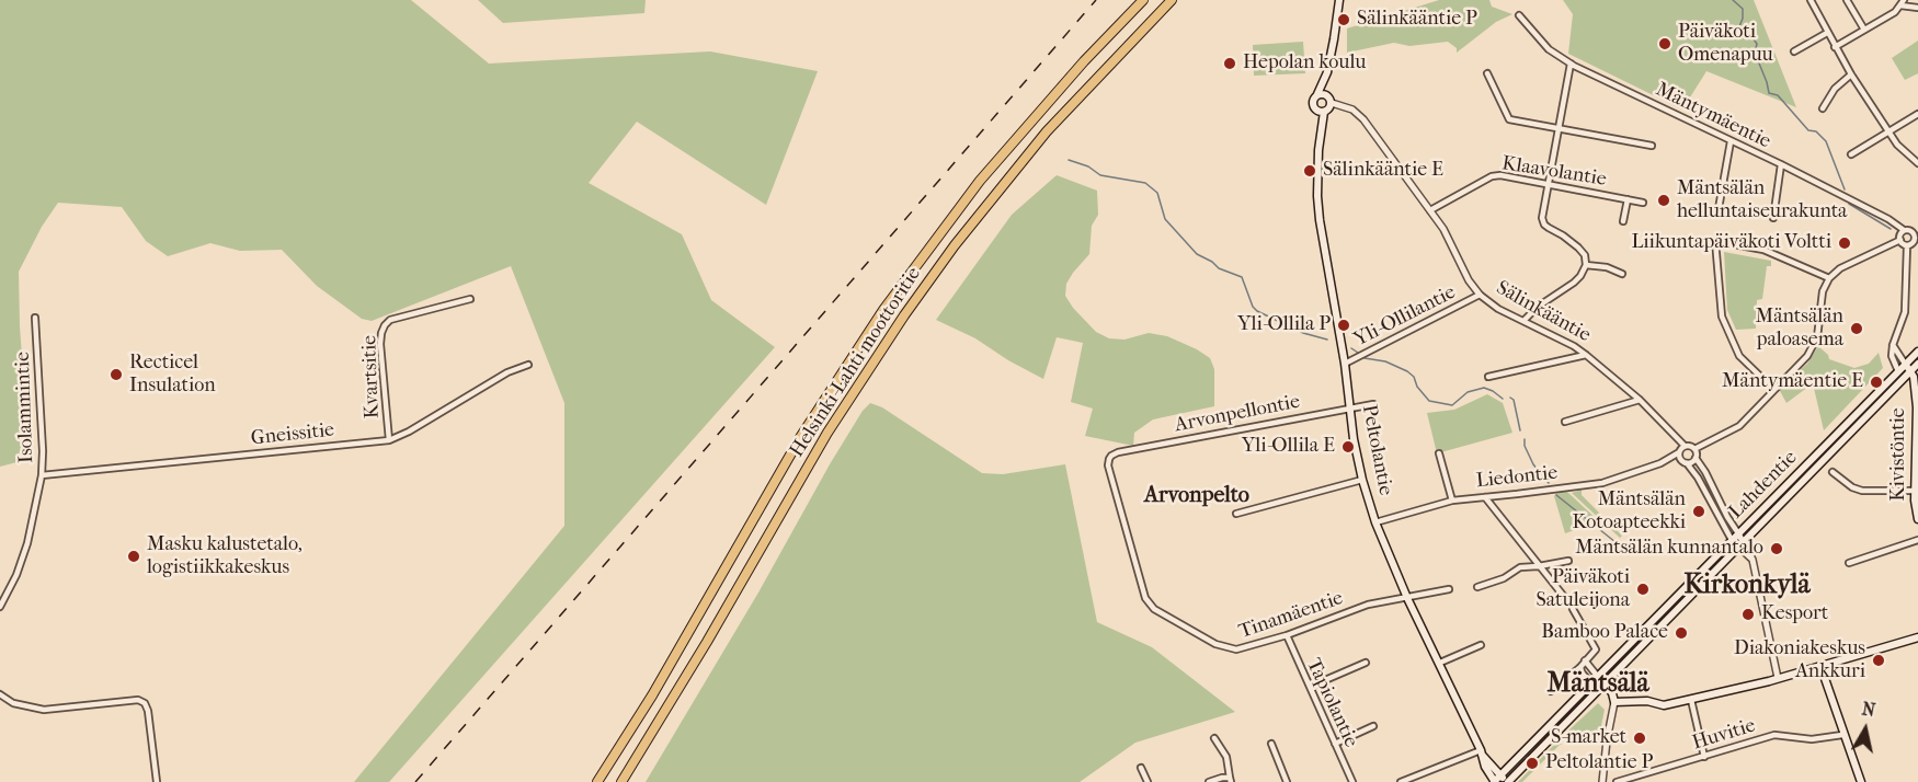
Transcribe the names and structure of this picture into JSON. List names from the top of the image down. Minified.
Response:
{"streets":{"highway":["Helsinki-Lahti moottoritie"],"main road":["Peltolantie","Kivistöntie","Lahdentie"],"street":["Mäntymäentie","Klaavolantie","Sälinkääntie","Yli-Ollilantie","Kvartsitie","Isolammintie","Arvonpellontie","Gneissitie","Liedontie","Tinamäentie","Tapiolantie","Huvitie"]},"crossings":[["Klaavolantie","Sälinkääntie"],["Sälinkääntie","Yli-Ollilantie"],["Sälinkääntie","Peltolantie"],["Sälinkääntie","Liedontie"],["Yli-Ollilantie","Peltolantie"],["Kvartsitie","Gneissitie"],["Isolammintie","Gneissitie"],["Arvonpellontie","Peltolantie"],["Arvonpellontie","Tinamäentie"],["Peltolantie","Liedontie"],["Peltolantie","Lahdentie"],["Peltolantie","Tinamäentie"],["Kivistöntie","Lahdentie"],["Tinamäentie","Tapiolantie"]],"districts":["Arvonpelto","Kirkonkylä","Mäntsälä"],"places":["Sälinkääntie P","Päiväkoti Omenapuu","Hepolan koulu","Sälinkääntie E","Mäntsälän helluntaiseurakunta","Liikuntapäiväkoti Voltti","Yli-Ollila P","Mäntsälän paloasema","Recticel Insulation","Mäntymäentie E","Yli-Ollila E","Mäntsälän Kotoapteekki","Mäntsälän kunnantalo","Masku kalustetalo, logistiikkakeskus","Päiväkoti Satuleijona","Kesport","Bamboo Palace","Diakoniakeskus Ankkuri","S-market","Peltolantie P"],"north":"top"}
